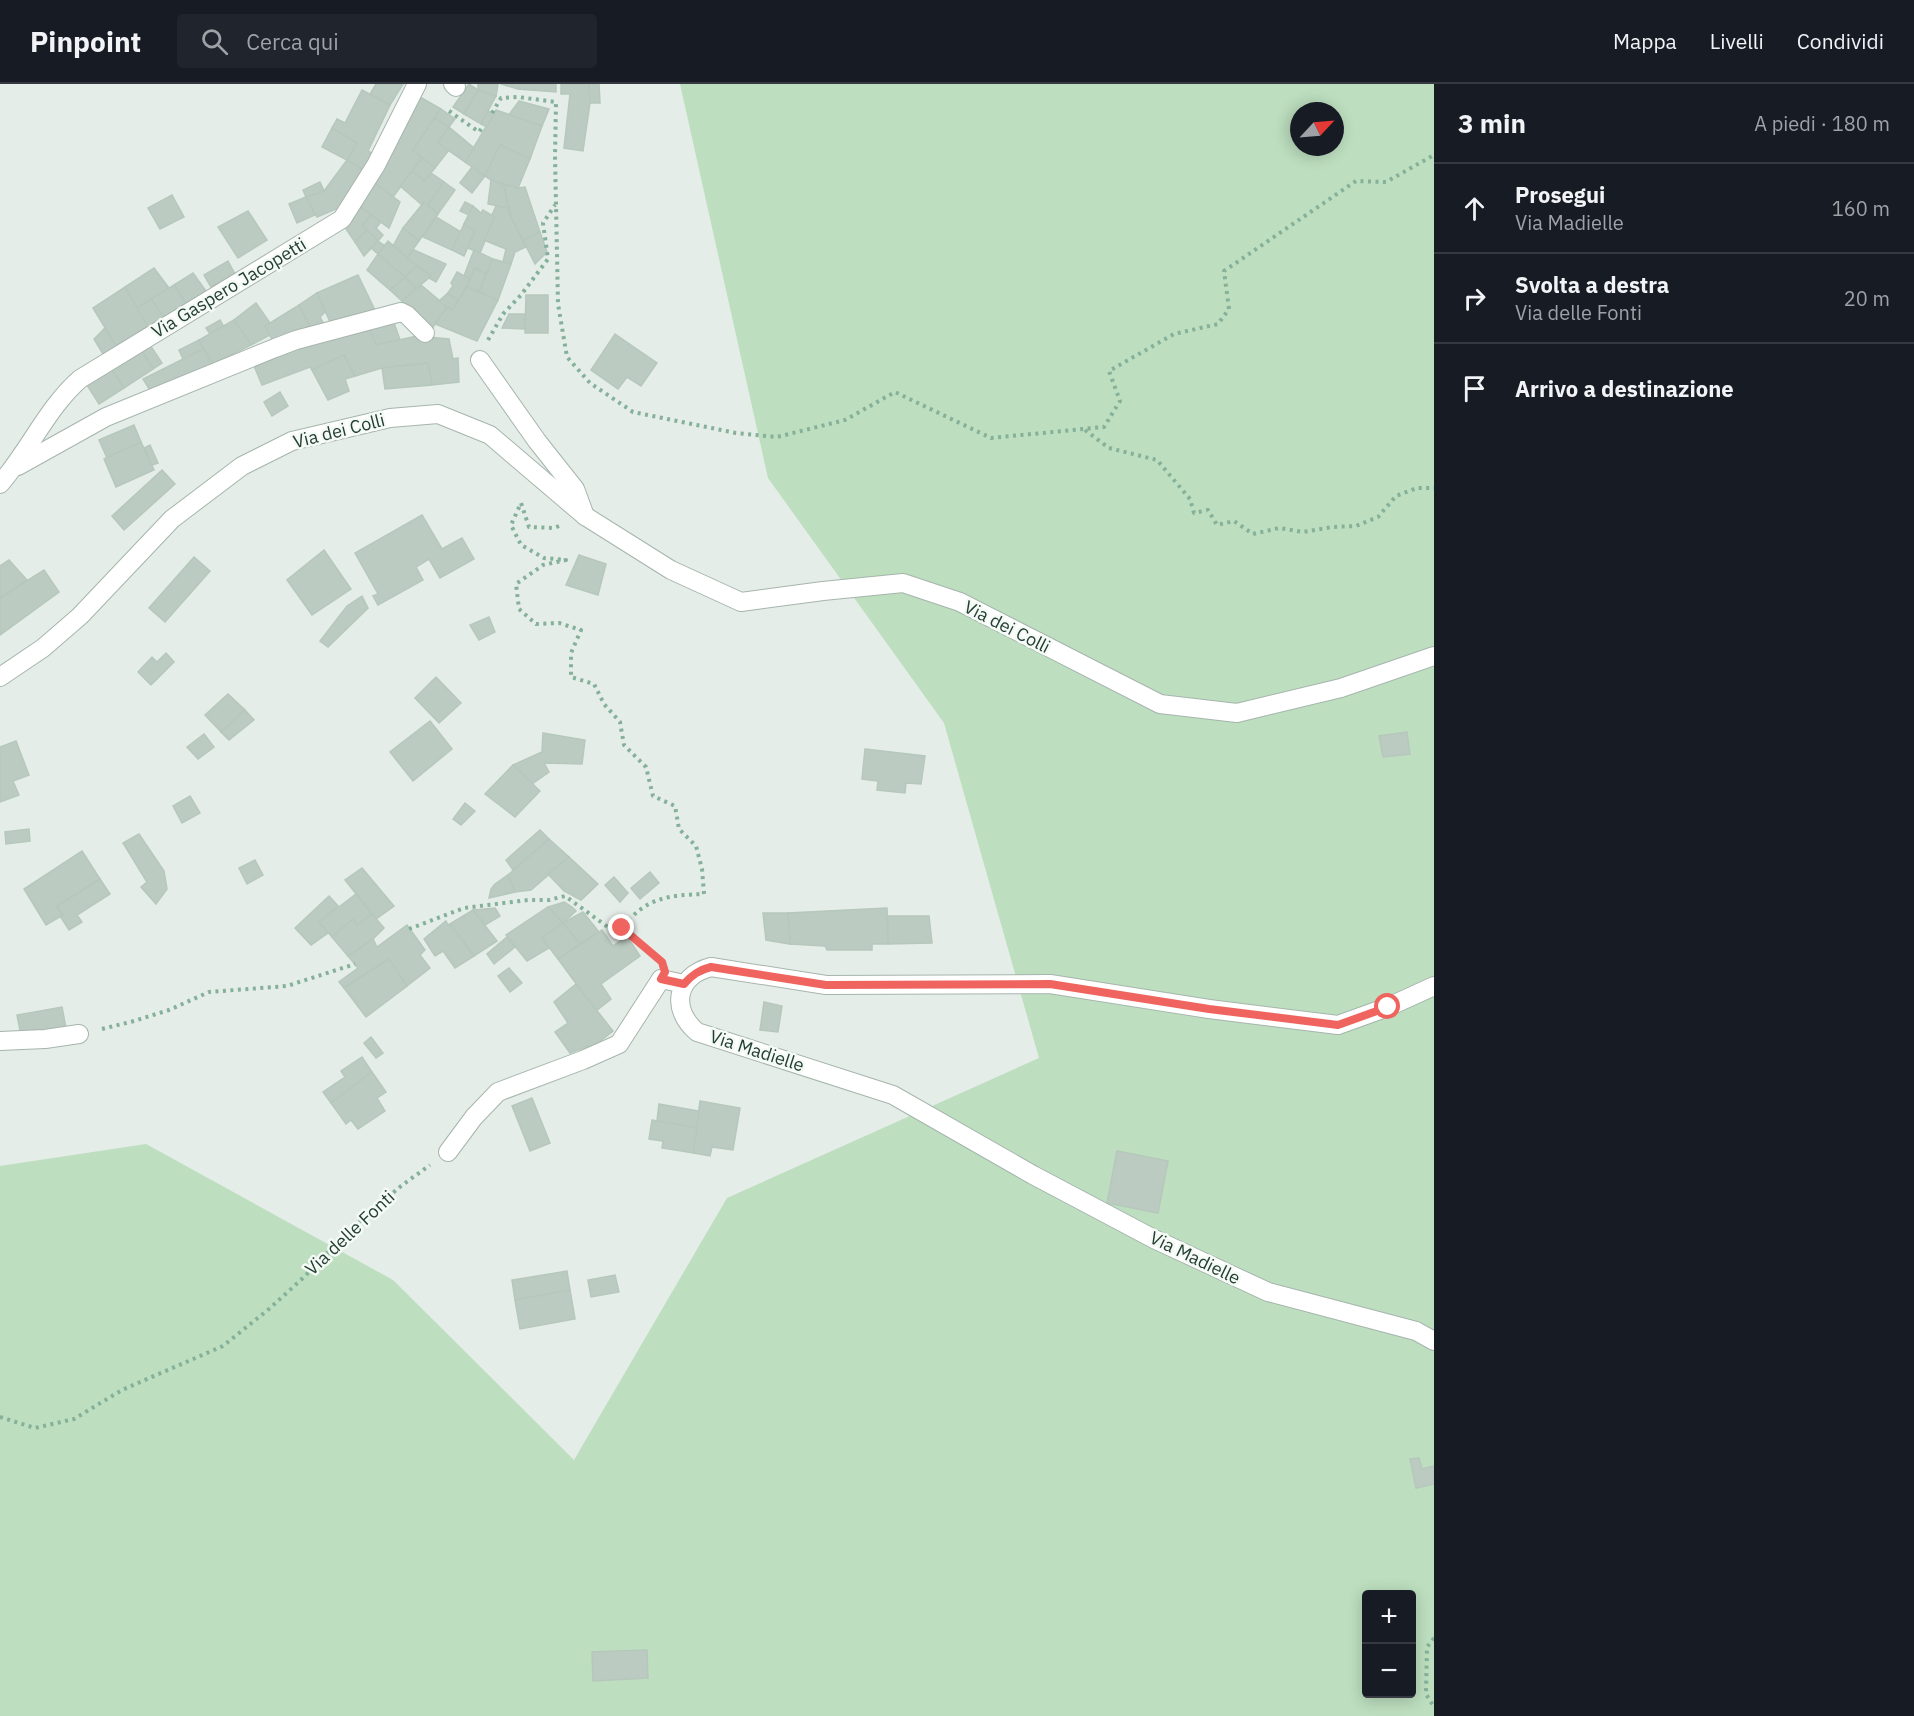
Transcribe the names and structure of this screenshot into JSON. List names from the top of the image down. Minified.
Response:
{"streets":{"street":["Via Gaspero Jacopetti","Via dei Colli","Via Madielle"],"path":["Via delle Fonti"]},"north":"top right","page":{"header":"Pinpoint","search":"Cerca qui","nav":["Mappa","Livelli","Condividi"],"heading":["3 min","A piedi · 180 m"],"list":[["Prosegui","Via Madielle","160 m"],["Svolta a destra","Via delle Fonti","20 m"],"Arrivo a destinazione"],"map_buttons":["+","−"]}}
